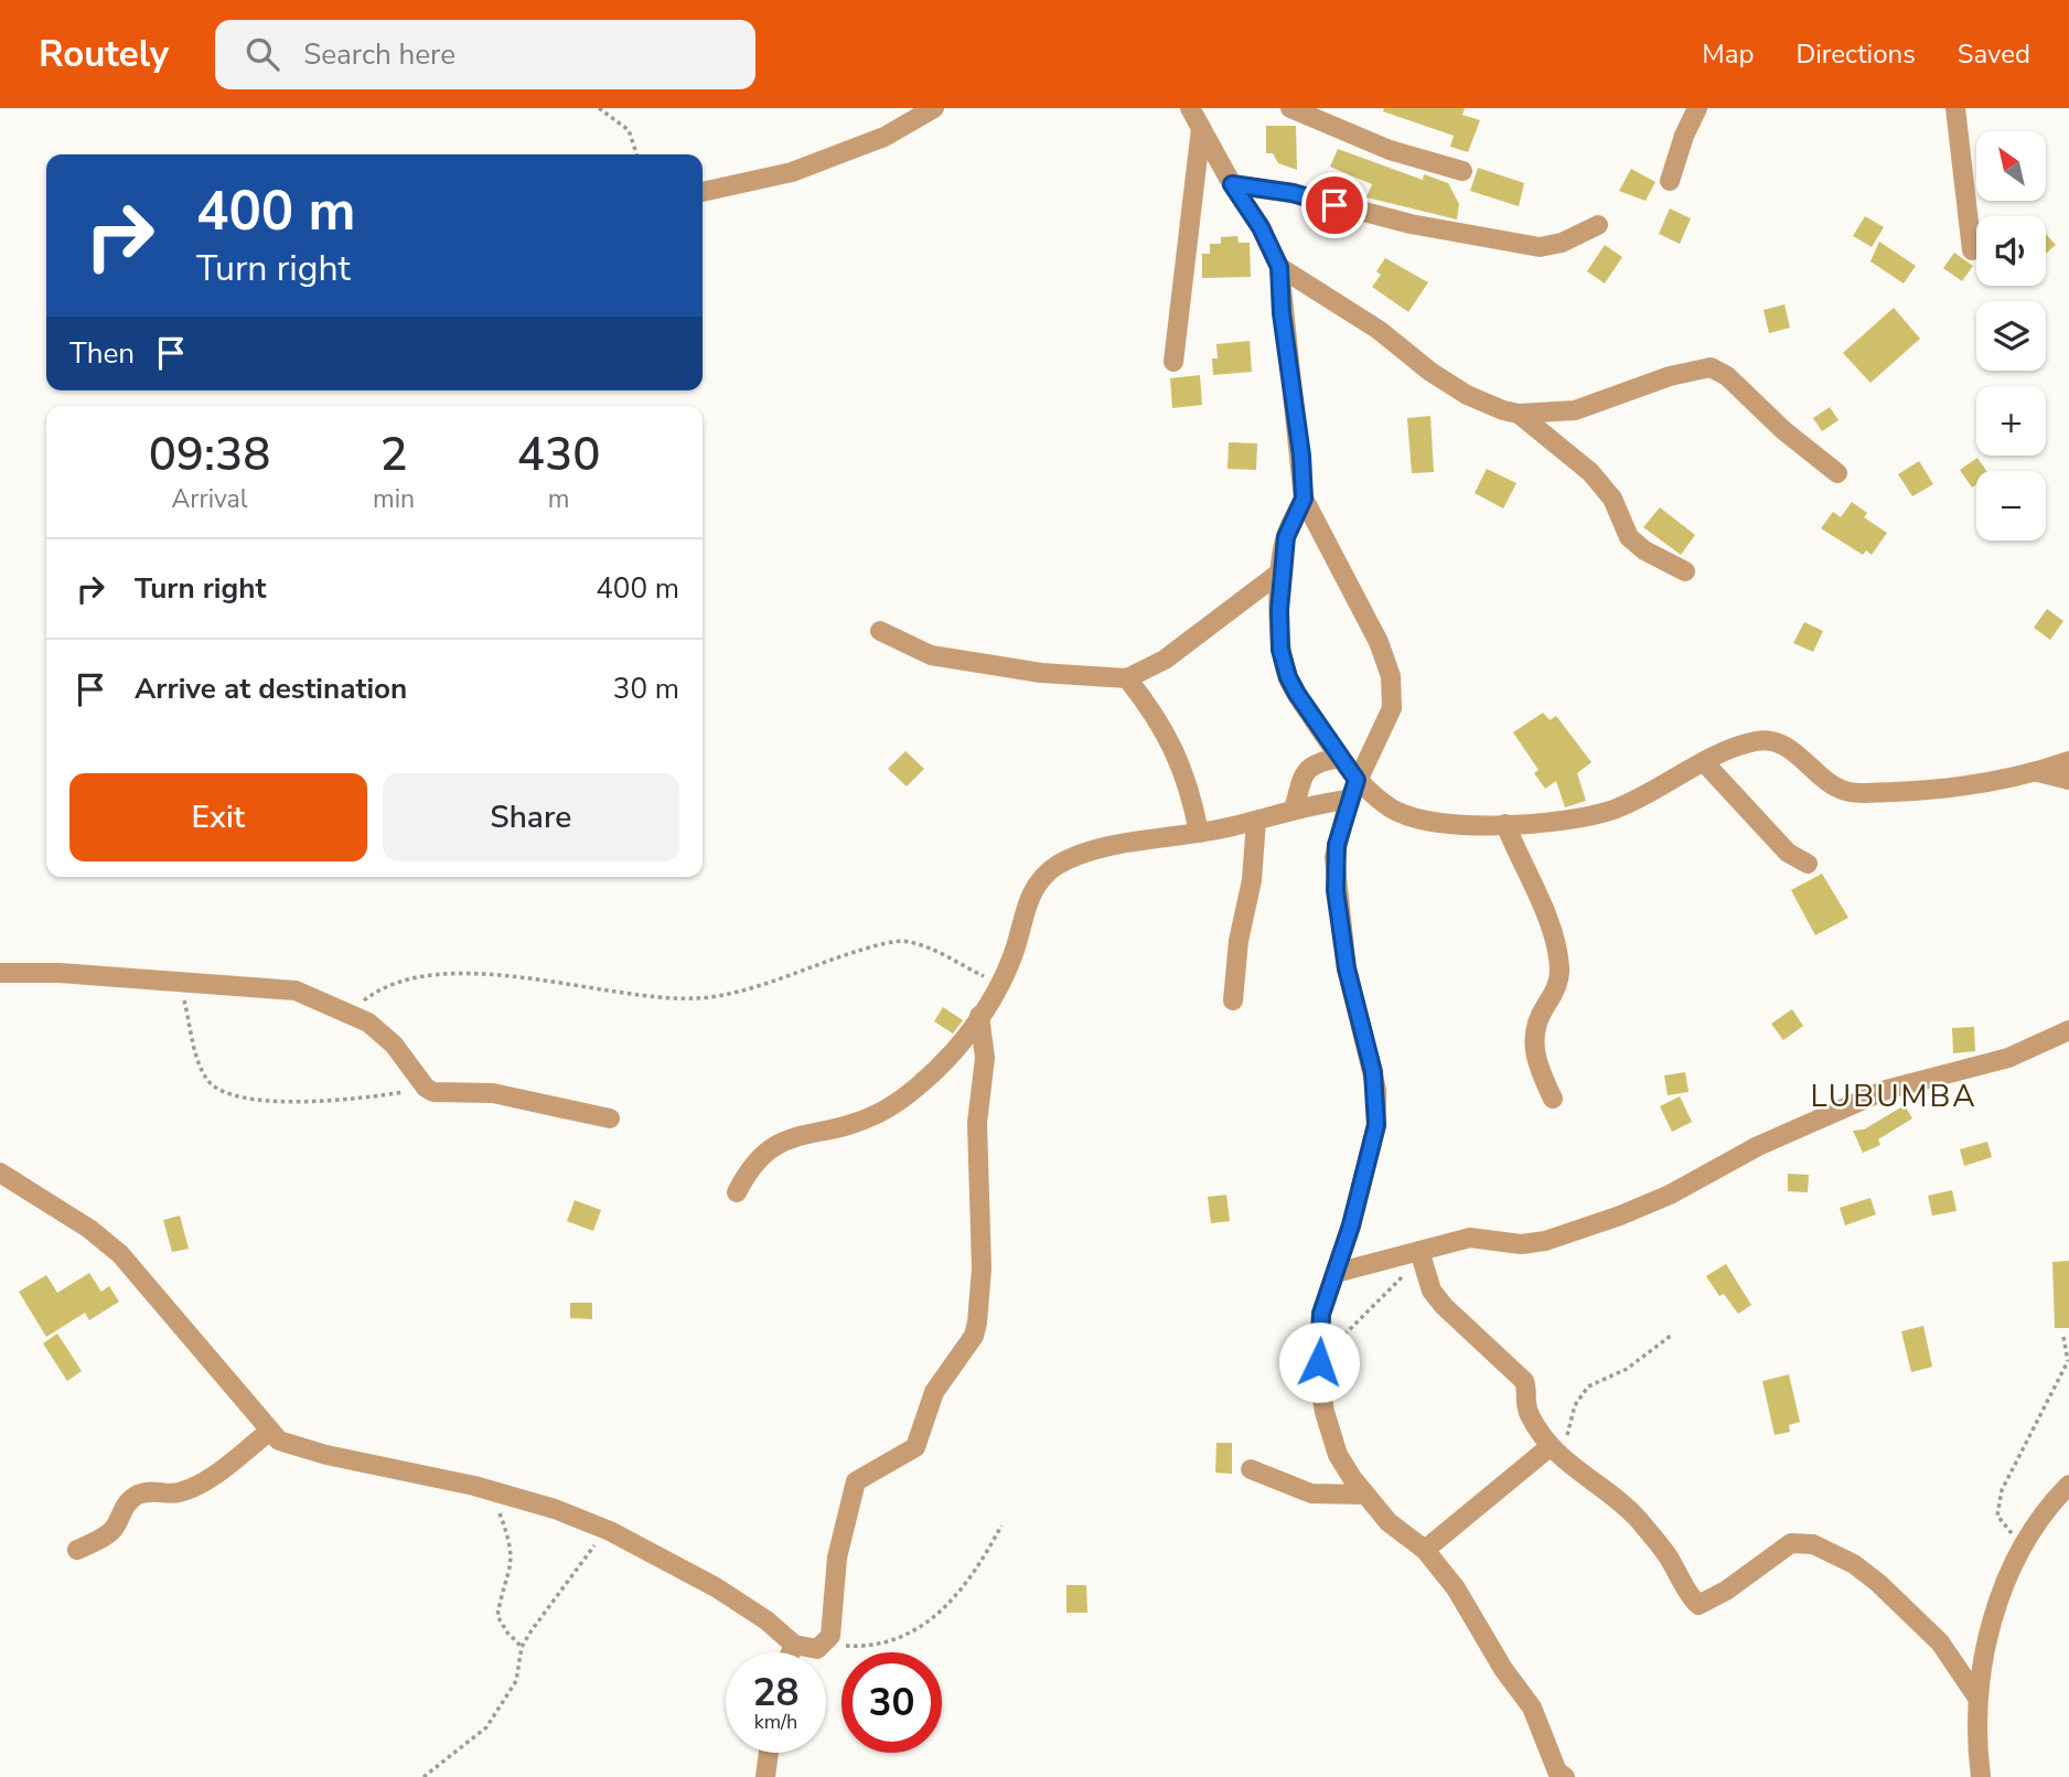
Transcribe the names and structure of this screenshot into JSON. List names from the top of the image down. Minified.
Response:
{"districts":["LUBUMBA"],"north":"top left","page":{"header":"Routely","search":"Search here","nav":["Map","Directions","Saved"],"map_buttons":["+","−"],"turn":["400 m","Turn right"],"then":"Then","eta":["09:38","Arrival","2","min","430","m"],"list":[{"name":"Turn right","value":"400 m"},{"name":"Arrive at destination","value":"30 m"}],"buttons":["Exit","Share"],"speed":"28 km/h","limit":"30"}}
